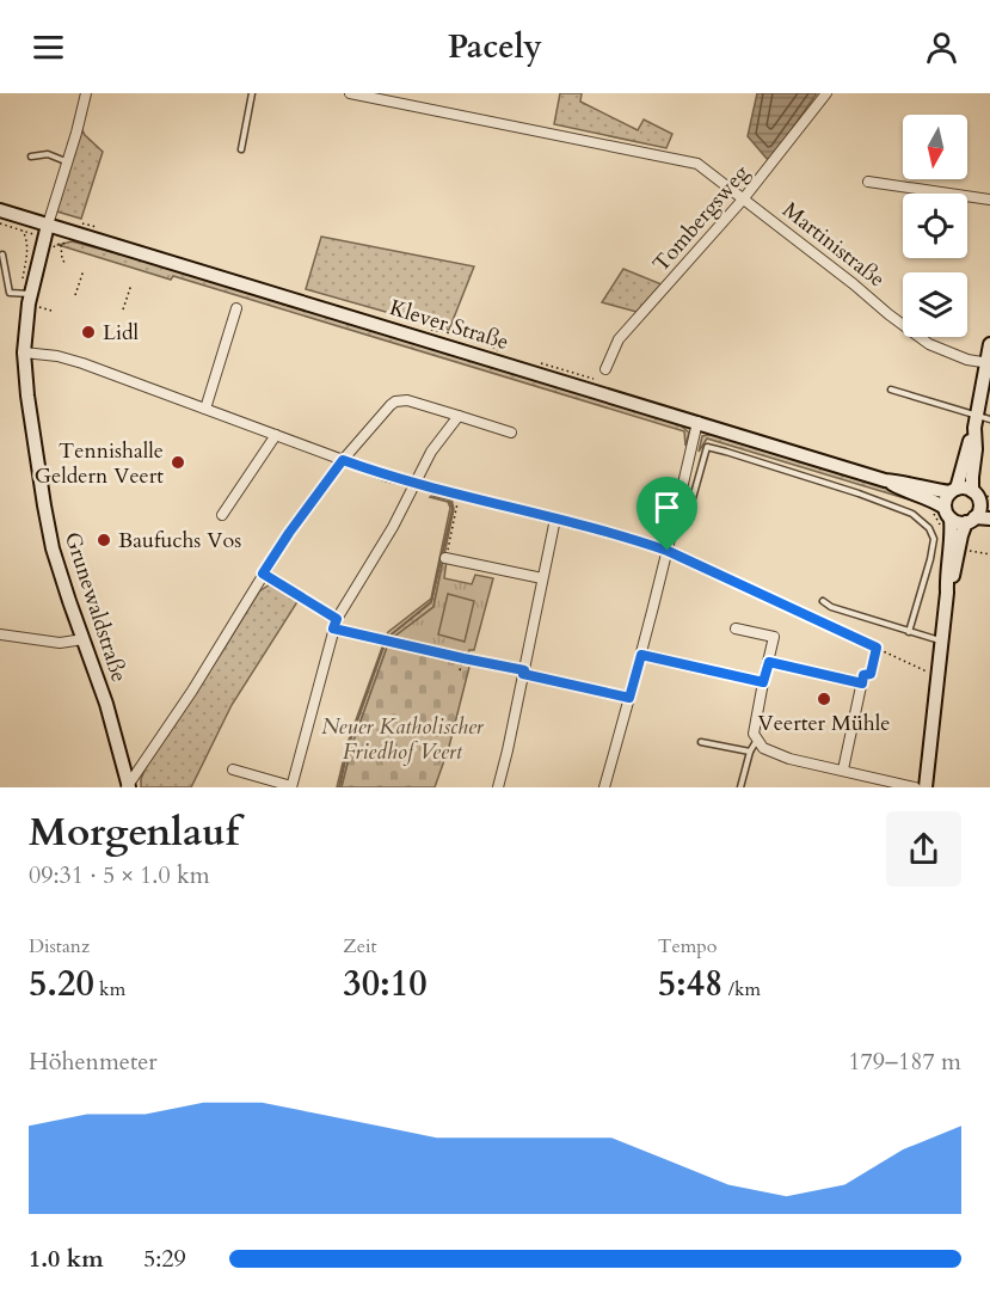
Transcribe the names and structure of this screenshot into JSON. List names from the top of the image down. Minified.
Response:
{"streets":{"main road":["Klever Straße","Grunewaldstraße"],"street":["Tombergsweg","Martinistraße"]},"crossings":[["Tombergsweg","Martinistraße"],["Klever Straße","Grunewaldstraße"]],"parks":["Neuer Katholischer Friedhof Veert"],"places":["Lidl","Tennishalle Geldern Veert","Baufuchs Vos","Veerter Mühle"],"north":"bottom","page":{"header":"Pacely","heading":["Morgenlauf","09:31 · 5 × 1.0 km"],"stats":[["Distanz","5.20 km"],["Zeit","30:10"],["Tempo","5:48 /km"]],"chart":["Höhenmeter","179–187 m"],"list":[{"name":"1.0 km","note":"5:29"}]}}
